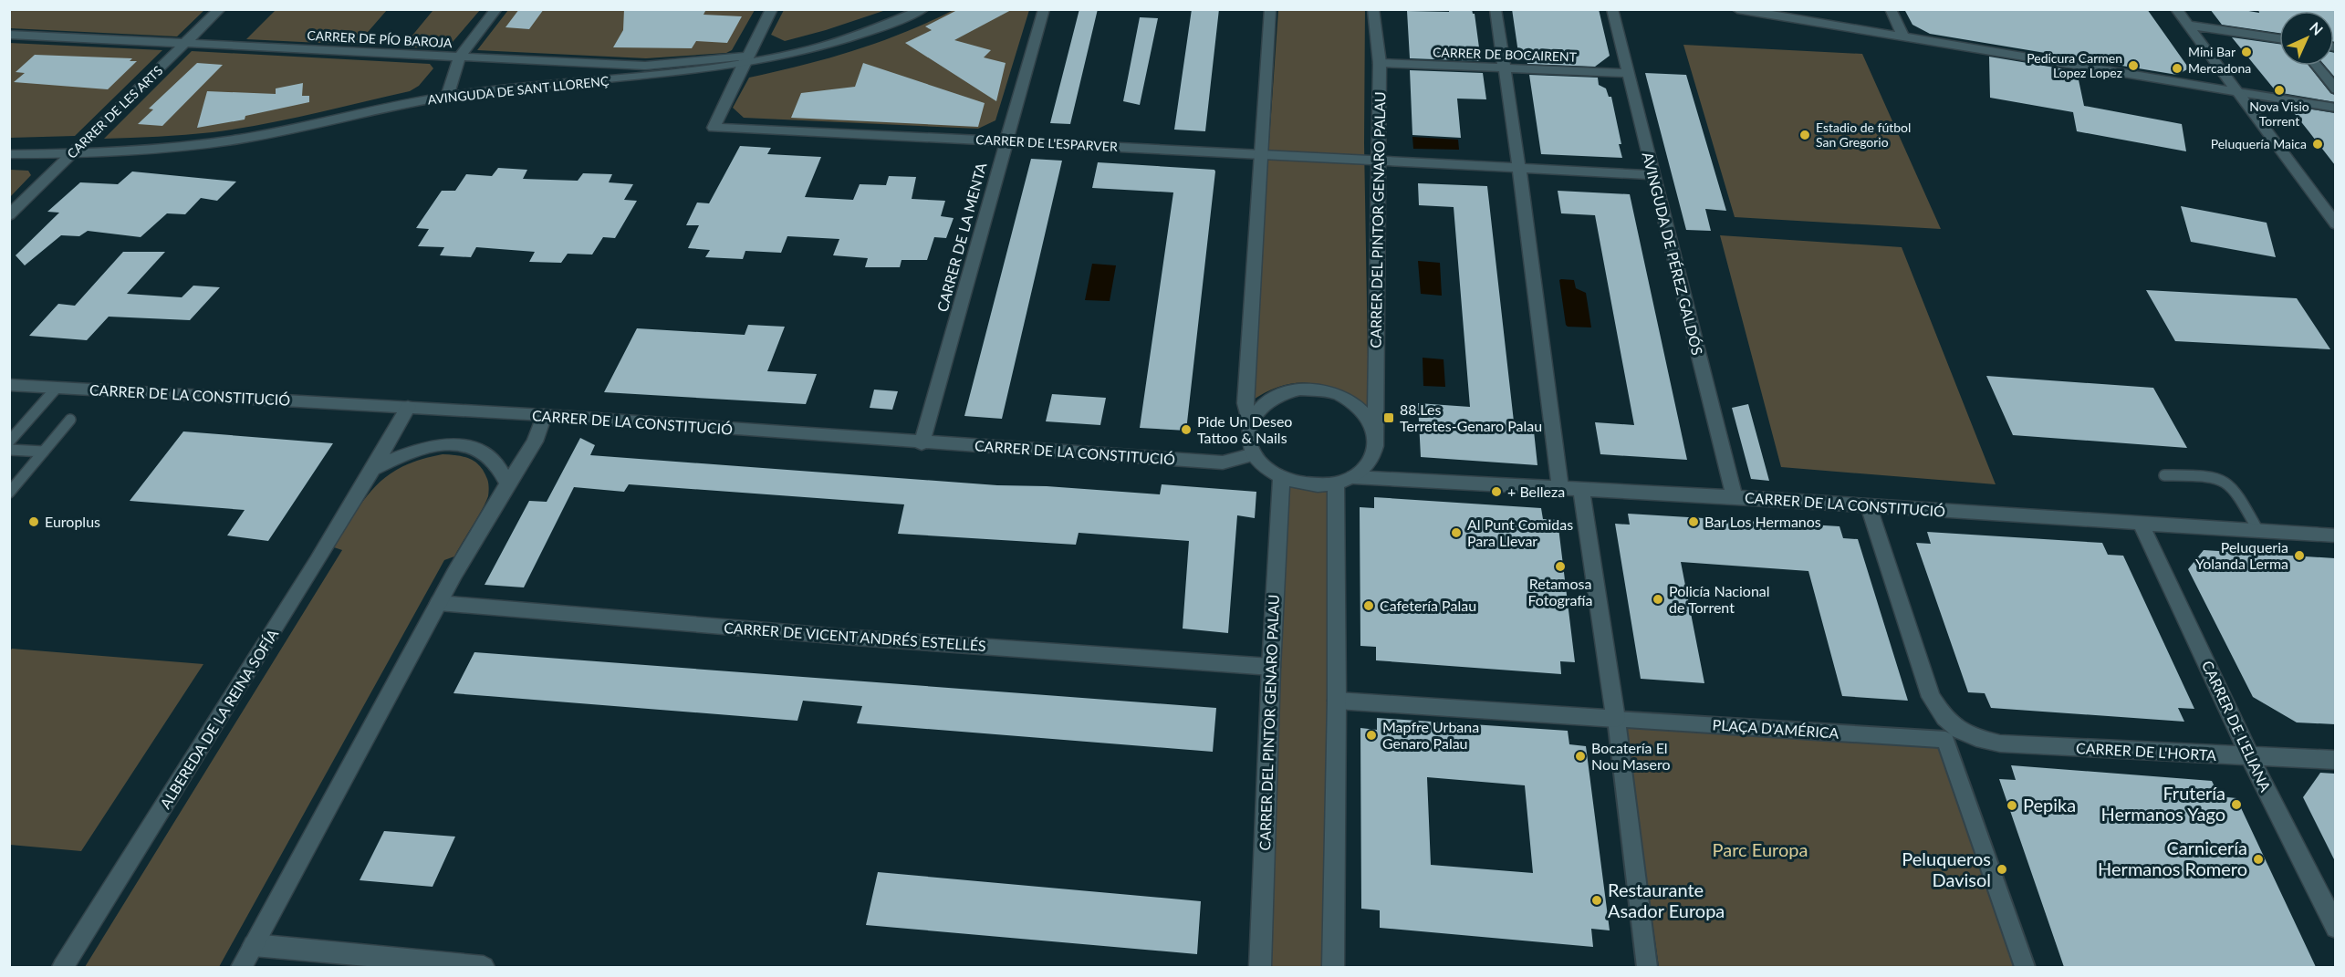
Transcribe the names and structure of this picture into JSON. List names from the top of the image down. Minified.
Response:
{"streets":{"street":["CARRER DE PÍO BAROJA","CARRER DE BOCAIRENT","AVINGUDA DE SANT LLORENÇ","CARRER DE LES ARTS","CARRER DE L'ESPARVER","CARRER DEL PINTOR GENARO PALAU","CARRER DE LA MENTA","AVINGUDA DE PÉREZ GALDÓS","CARRER DE LA CONSTITUCIÓ","CARRER DE VICENT ANDRÉS ESTELLÉS","ALBEREDA DE LA REINA SOFÍA","CARRER DE L'ELIANA","PLAÇA D'AMÉRICA","CARRER DE L'HORTA"]},"crossings":[["CARRER DE PÍO BAROJA","AVINGUDA DE SANT LLORENÇ"],["CARRER DE PÍO BAROJA","CARRER DE LES ARTS"],["CARRER DE PÍO BAROJA","CARRER DE L'ESPARVER"],["CARRER DE BOCAIRENT","CARRER DEL PINTOR GENARO PALAU"],["CARRER DE BOCAIRENT","AVINGUDA DE PÉREZ GALDÓS"],["AVINGUDA DE SANT LLORENÇ","CARRER DE LES ARTS"],["AVINGUDA DE SANT LLORENÇ","CARRER DE L'ESPARVER"],["CARRER DE L'ESPARVER","CARRER DEL PINTOR GENARO PALAU"],["CARRER DE L'ESPARVER","CARRER DE LA MENTA"],["CARRER DE L'ESPARVER","AVINGUDA DE PÉREZ GALDÓS"],["CARRER DEL PINTOR GENARO PALAU","CARRER DE LA CONSTITUCIÓ"],["CARRER DEL PINTOR GENARO PALAU","CARRER DE VICENT ANDRÉS ESTELLÉS"],["CARRER DE LA MENTA","CARRER DE LA CONSTITUCIÓ"],["AVINGUDA DE PÉREZ GALDÓS","CARRER DE LA CONSTITUCIÓ"],["CARRER DE LA CONSTITUCIÓ","ALBEREDA DE LA REINA SOFÍA"],["CARRER DE LA CONSTITUCIÓ","CARRER DE L'ELIANA"],["CARRER DE LA CONSTITUCIÓ","CARRER DE L'HORTA"],["CARRER DE L'ELIANA","CARRER DE L'HORTA"]],"parks":["Parc Europa"],"places":{"other":["Mini Bar","Pedicura Carmen Lopez Lopez","Mercadona","Nova Visio Torrent","Estadio de fútbol San Gregorio","Peluquería Maica","Pide Un Deseo Tattoo & Nails","+ Belleza","Europlus","Bar Los Hermanos","Al Punt Comidas Para Llevar","Peluqueria Yolanda Lerma","Retamosa Fotografía","Policía Nacional de Torrent","Cafetería Palau","Mapfre Urbana Genaro Palau","Bocatería El Nou Masero","Frutería Hermanos Yago","Pepika","Carnicería Hermanos Romero","Peluqueros Davisol","Restaurante Asador Europa"],"transit":["88.Les Terretes-Genaro Palau"]},"north":"top right"}
